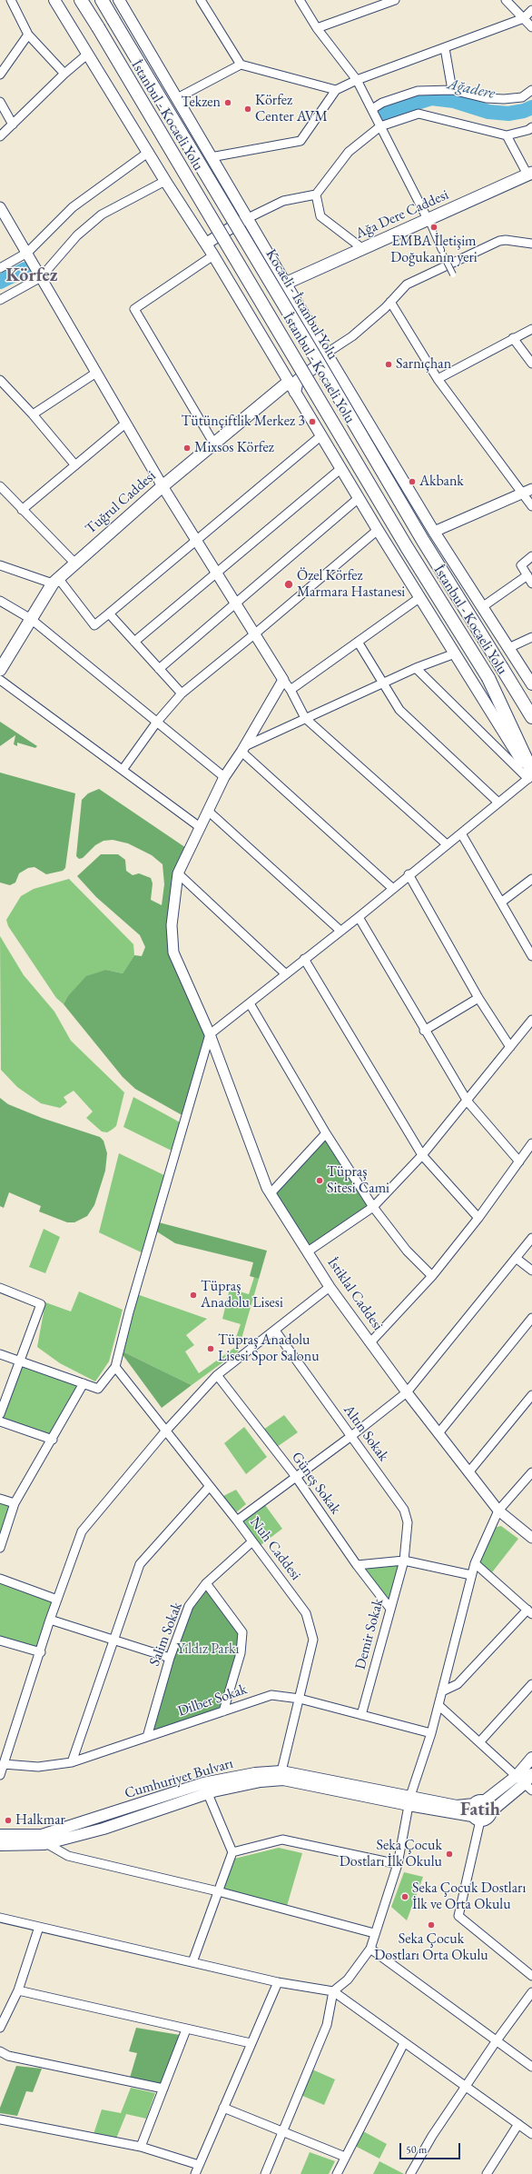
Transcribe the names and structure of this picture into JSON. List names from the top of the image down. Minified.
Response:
{"streets":{"highway":["İstanbul - Kocaeli Yolu","Kocaeli - İstanbul Yolu"],"main road":["Ağa Dere Caddesi","Tuğrul Caddesi","Cumhuriyet Bulvarı"],"street":["İstiklal Caddesi","Altın Sokak","Güneş Sokak","Nuh Caddesi","Salim Sokak","Demir Sokak","Dilber Sokak"]},"crossings":[["Altın Sokak","Demir Sokak"],["Güneş Sokak","Demir Sokak"],["Nuh Caddesi","Salim Sokak"],["Nuh Caddesi","Dilber Sokak"],["Nuh Caddesi","Cumhuriyet Bulvarı"],["Salim Sokak","Dilber Sokak"],["Demir Sokak","Dilber Sokak"]],"districts":["Körfez","Fatih"],"water":["Ağadere"],"parks":["Yıldız Parkı"],"places":["Tekzen","Körfez Center AVM","EMBA İletişim Doğukanın yeri","Sarnıçhan","Tütünçiftlik Merkez 3","Mixsos Körfez","Akbank","Özel Körfez Marmara Hastanesi","Tüpraş Sitesi Cami","Tüpraş Anadolu Lisesi","Tüpraş Anadolu Lisesi Spor Salonu","Halkmar","Seka Çocuk Dostları İlk Okulu","Seka Çocuk Dostları İlk ve Orta Okulu","Seka Çocuk Dostları Orta Okulu"],"scale_bar":"50 m"}
